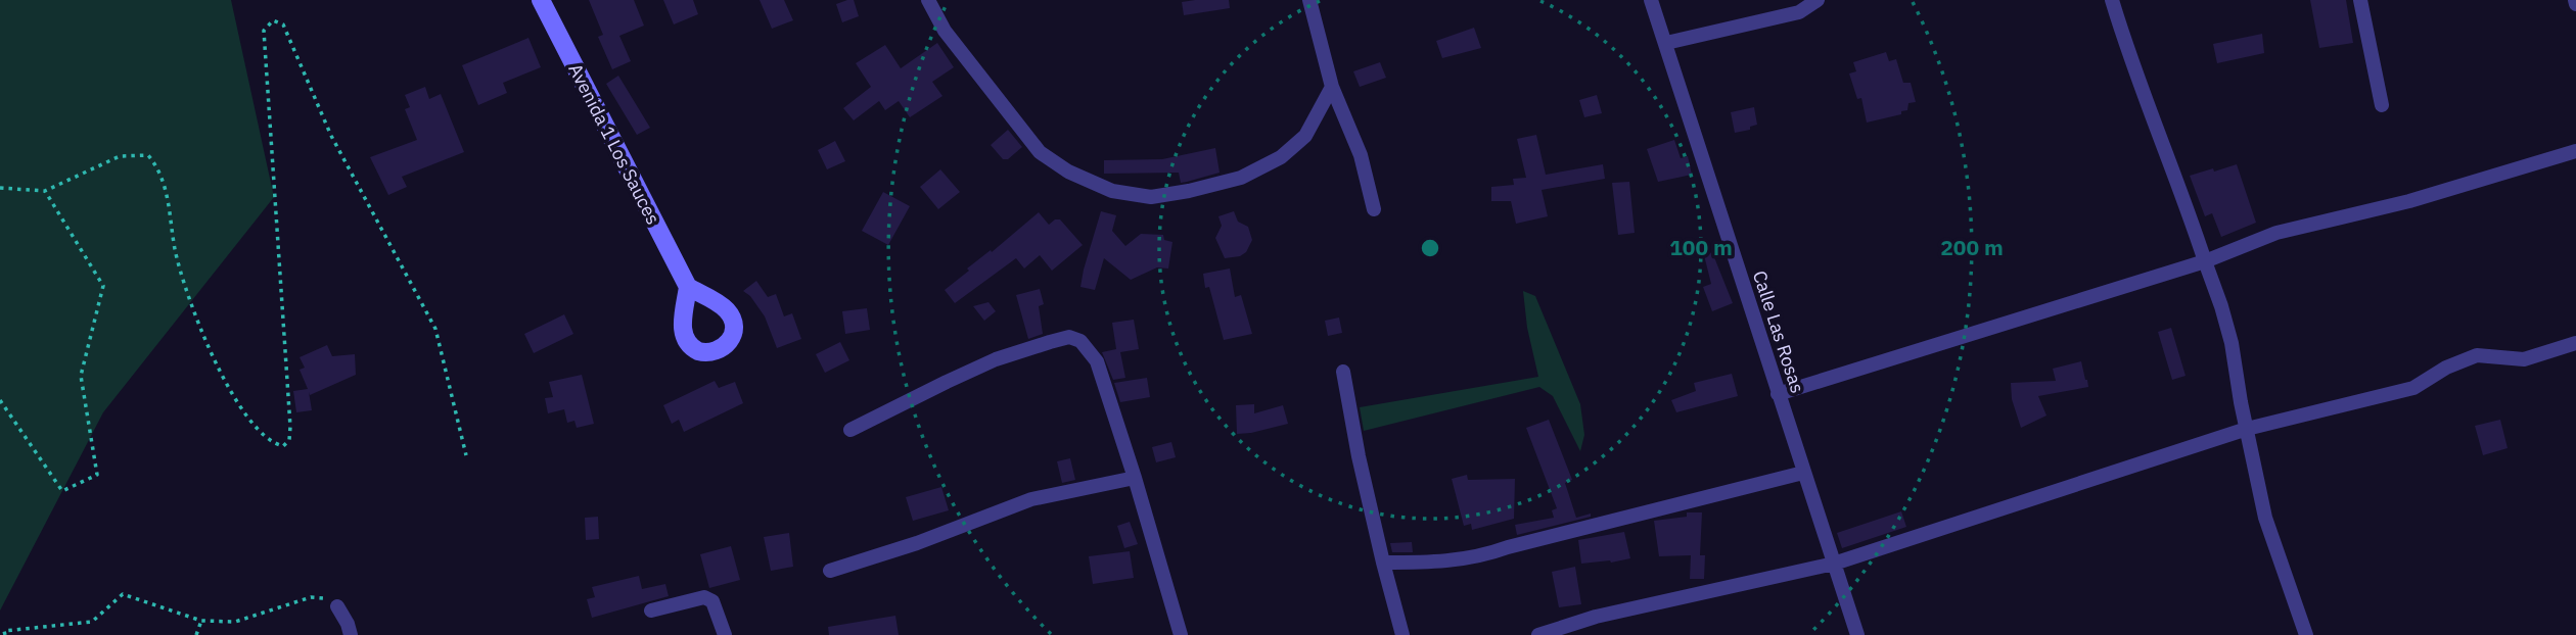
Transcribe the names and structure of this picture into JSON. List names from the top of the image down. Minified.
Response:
{"streets":{"street":["Avenida 1 Los Sauces","Calle Las Rosas"]},"rings":["100 m","200 m"]}
